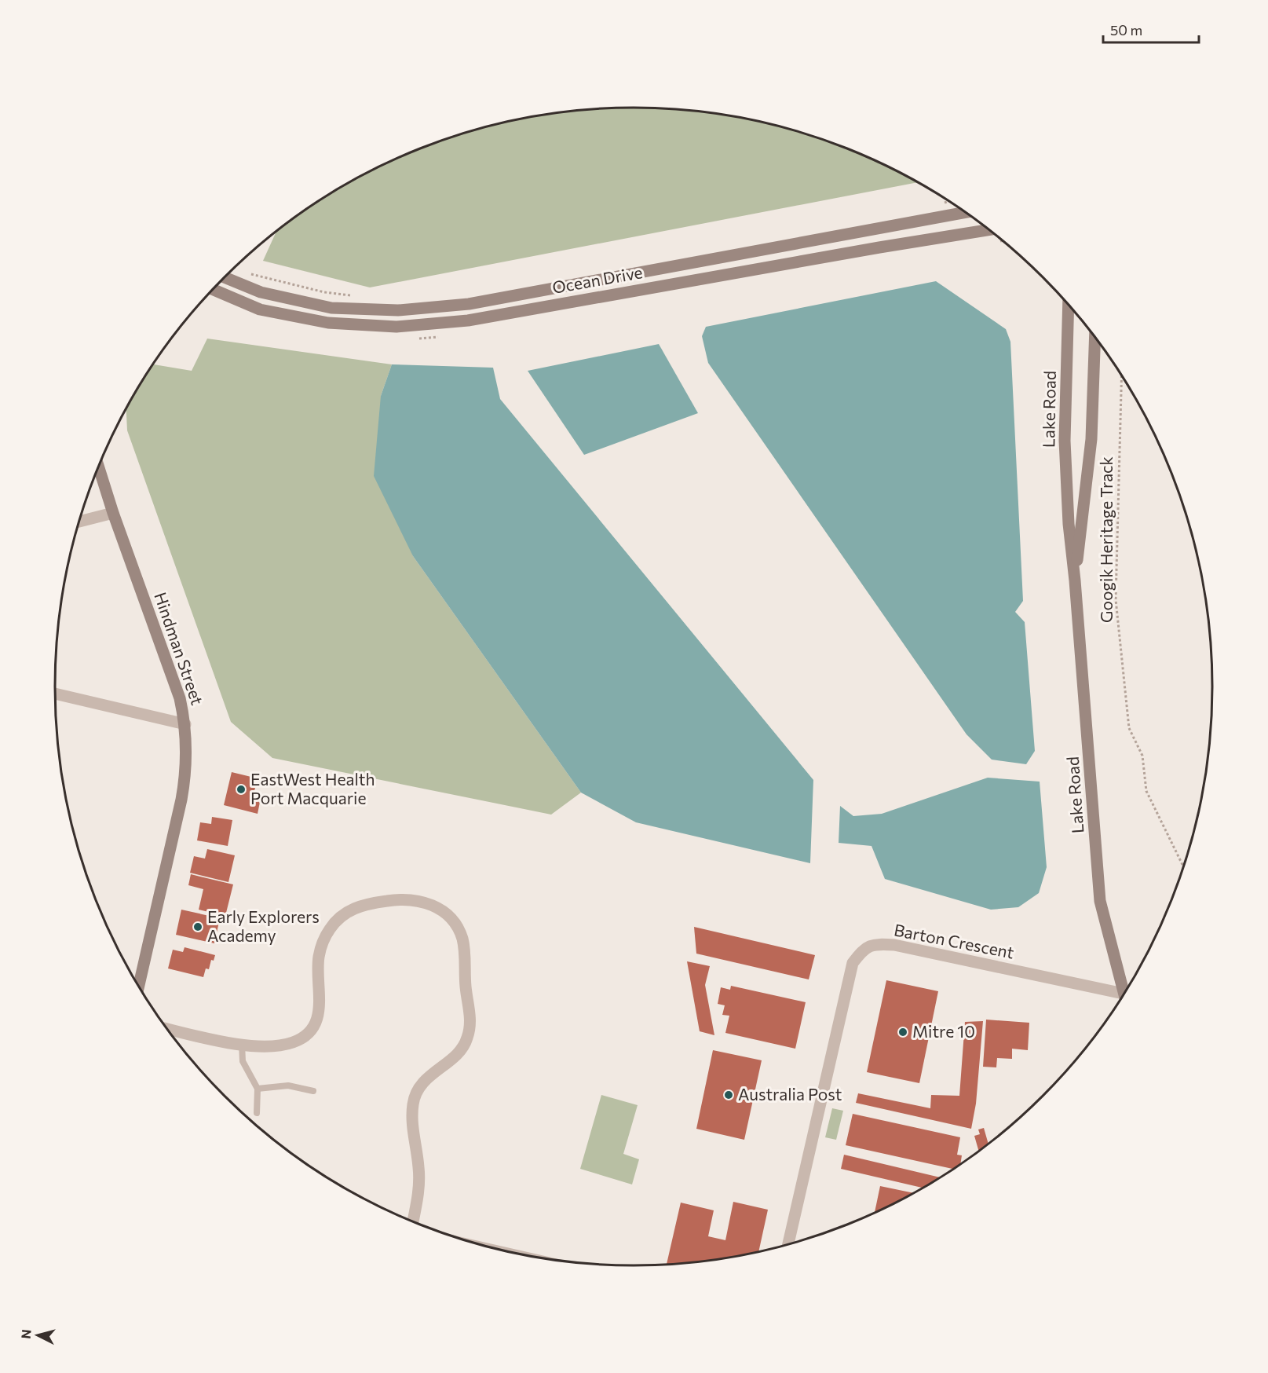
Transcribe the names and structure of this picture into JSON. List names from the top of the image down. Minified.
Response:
{"streets":{"main road":["Ocean Drive","Lake Road","Hindman Street"],"street":["Barton Crescent"],"path":["Googik Heritage Track"]},"places":["EastWest Health Port Macquarie","Early Explorers Academy","Mitre 10","Australia Post"],"scale_bar":"50 m","north":"left"}
